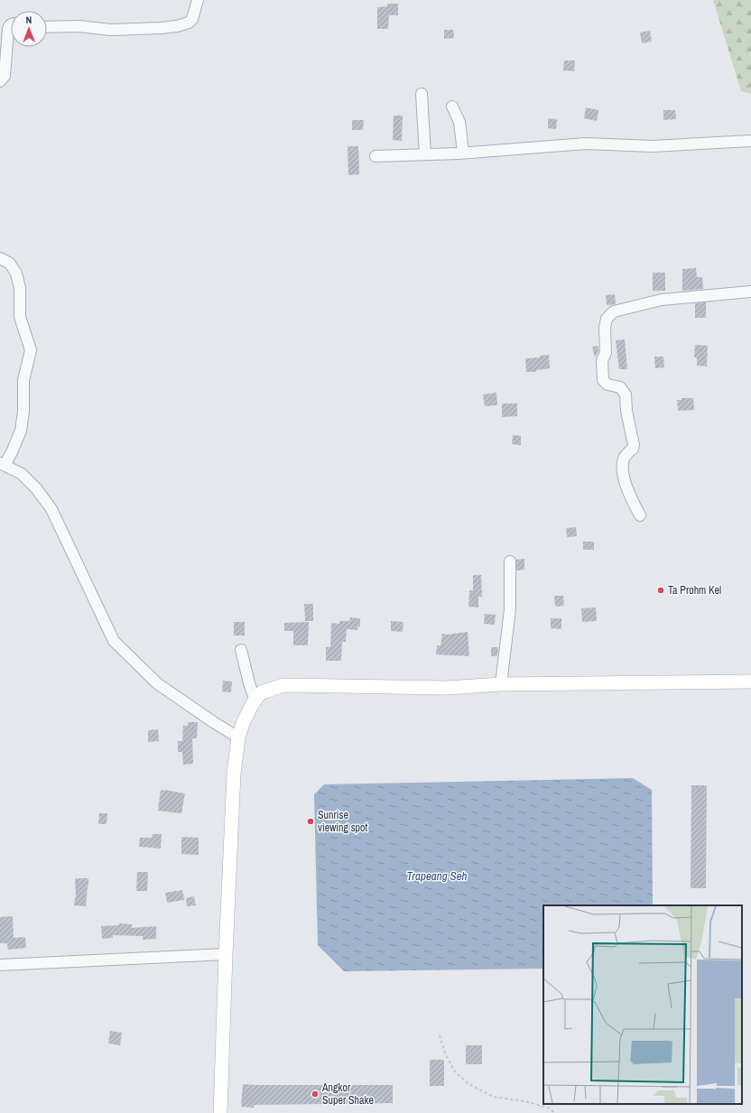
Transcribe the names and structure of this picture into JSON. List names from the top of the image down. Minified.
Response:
{"water":["Trapeang Seh"],"places":["Ta Prohm Kel","Sunrise viewing spot","Angkor Super Shake"],"north":"top"}
